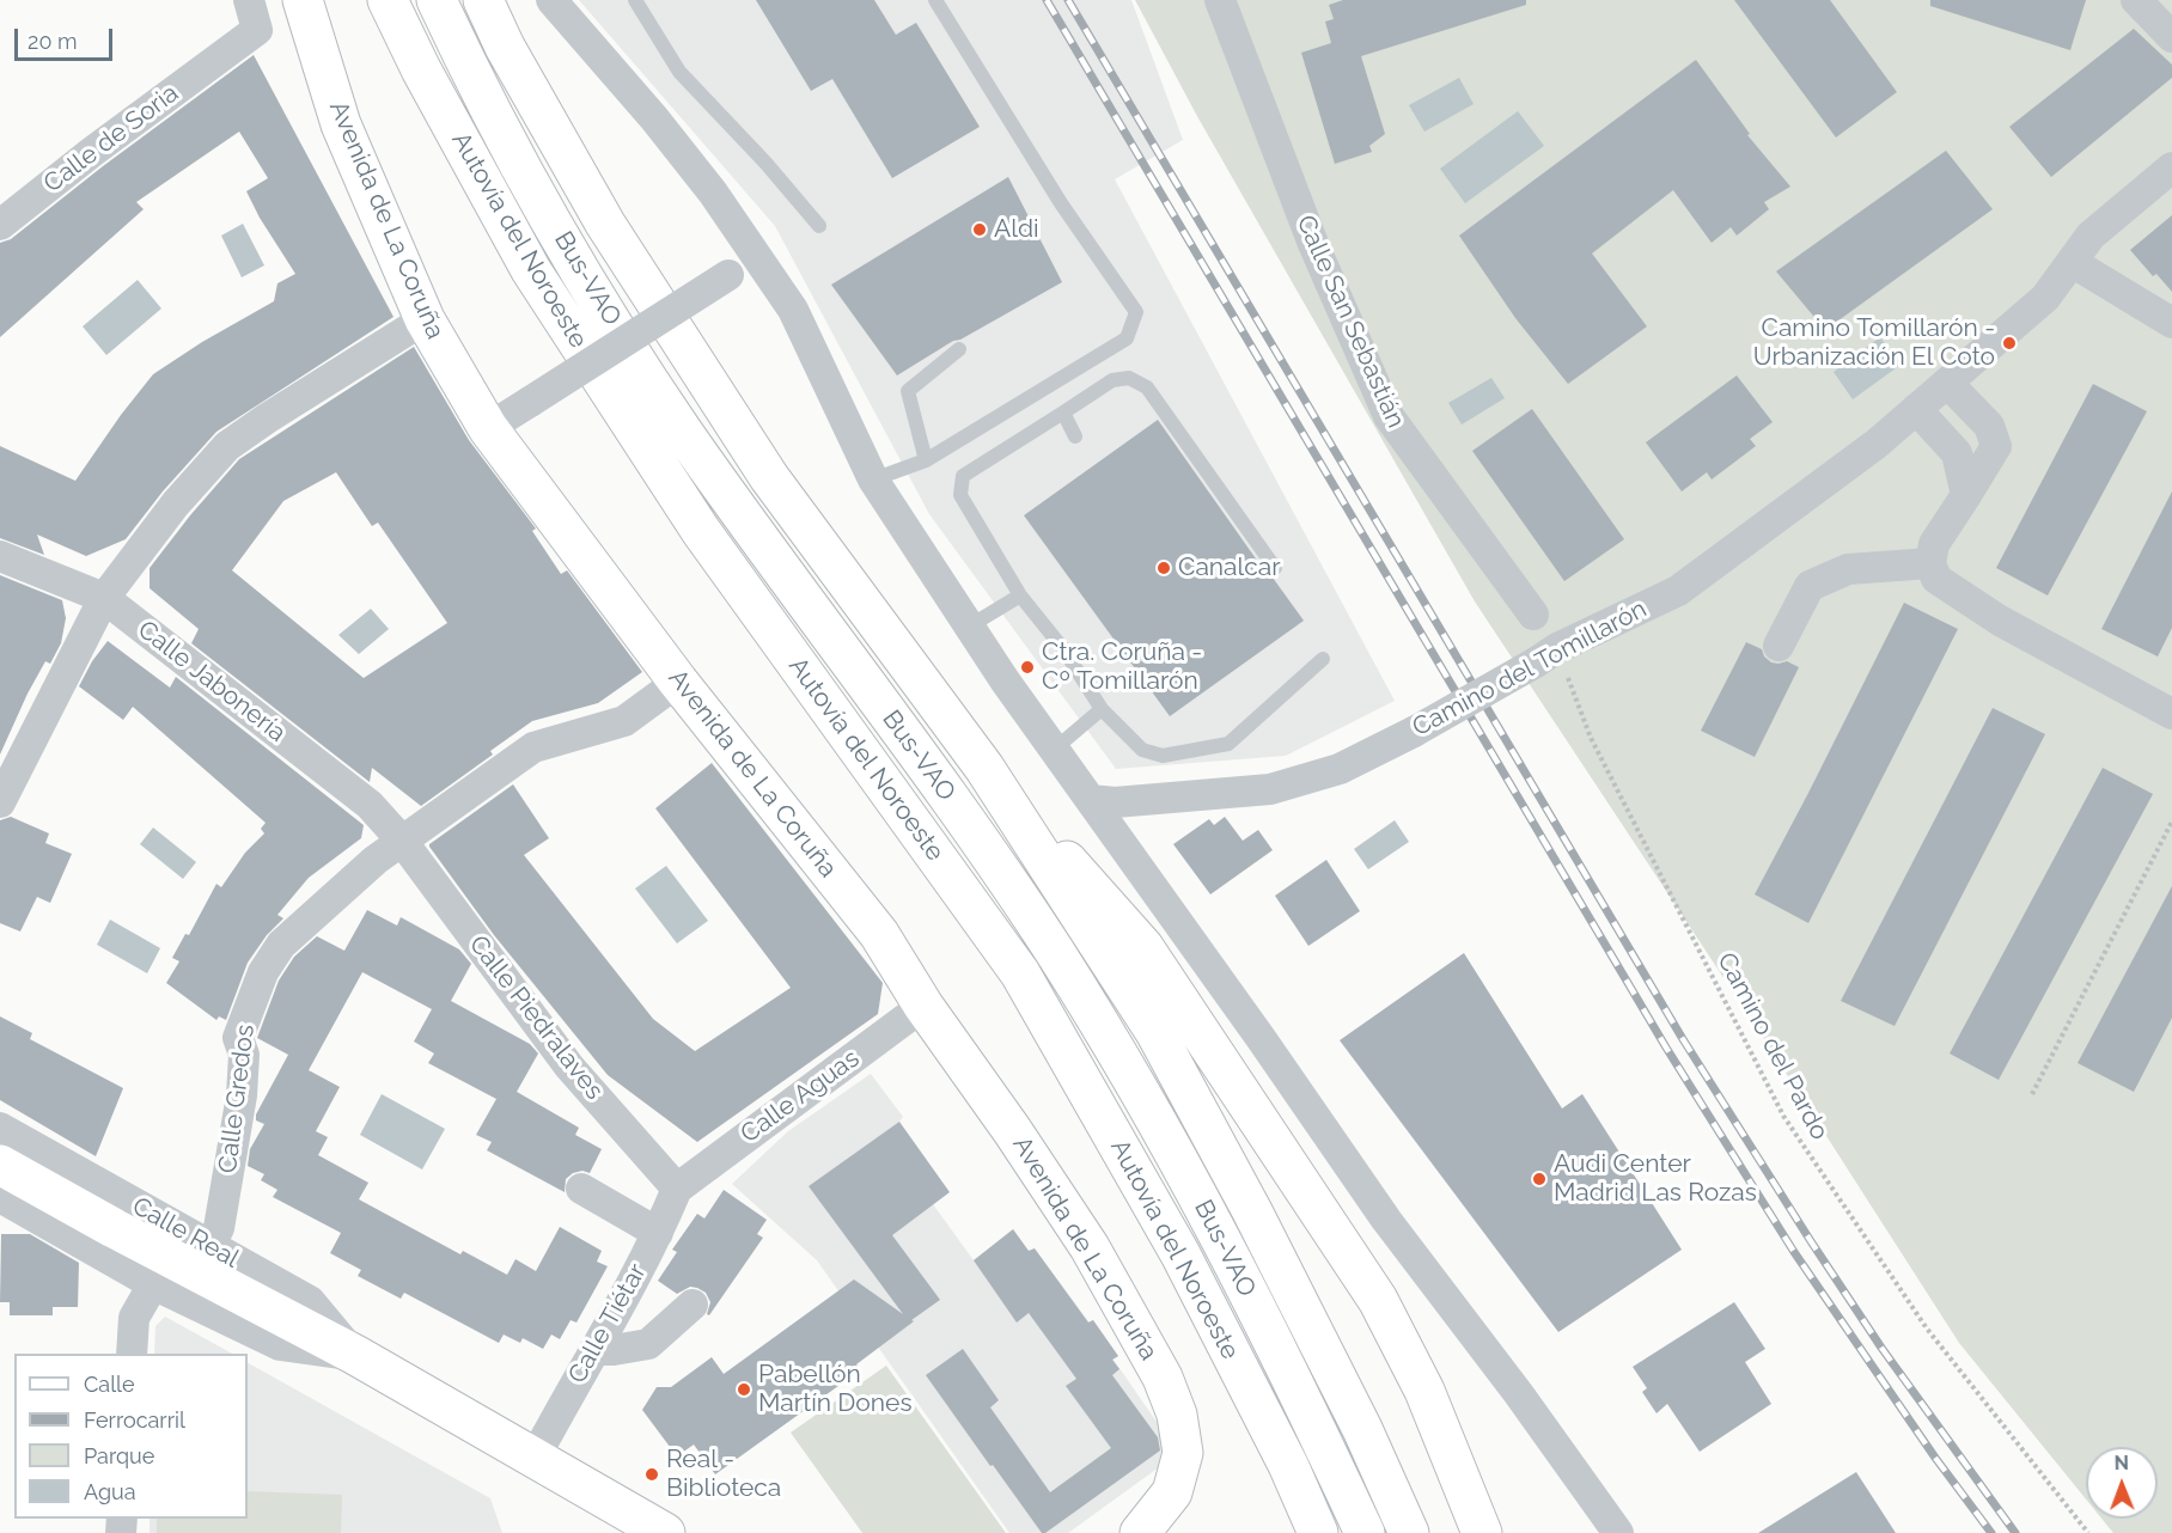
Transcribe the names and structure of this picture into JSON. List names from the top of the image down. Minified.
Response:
{"streets":{"main road":["Avenida de La Coruña","Autovía del Noroeste","Bus-VAO","Calle Real"],"street":["Calle de Soria","Calle San Sebastián","Camino del Tomillarón","Calle Jabonería","Calle Piedralaves","Calle Aguas","Calle Gredos","Calle Tiétar"],"path":["Camino del Pardo"]},"crossings":[["Avenida de La Coruña","Calle Aguas"],["Avenida de La Coruña","Calle Gredos"],["Camino del Tomillarón","Camino del Pardo"],["Calle Jabonería","Calle Piedralaves"],["Calle Jabonería","Calle Gredos"],["Calle Piedralaves","Calle Aguas"],["Calle Piedralaves","Calle Gredos"],["Calle Piedralaves","Calle Tiétar"],["Calle Aguas","Calle Tiétar"],["Calle Gredos","Calle Real"],["Calle Real","Calle Tiétar"]],"places":["Aldi","Camino Tomillarón - Urbanización El Coto","Canalcar","Ctra. Coruña - Cº Tomillarón","Audi Center Madrid Las Rozas","Pabellón Martín Dones","Real - Biblioteca"],"legend":["Calle","Ferrocarril","Parque","Agua"],"scale_bar":"20 m","north":"top"}
